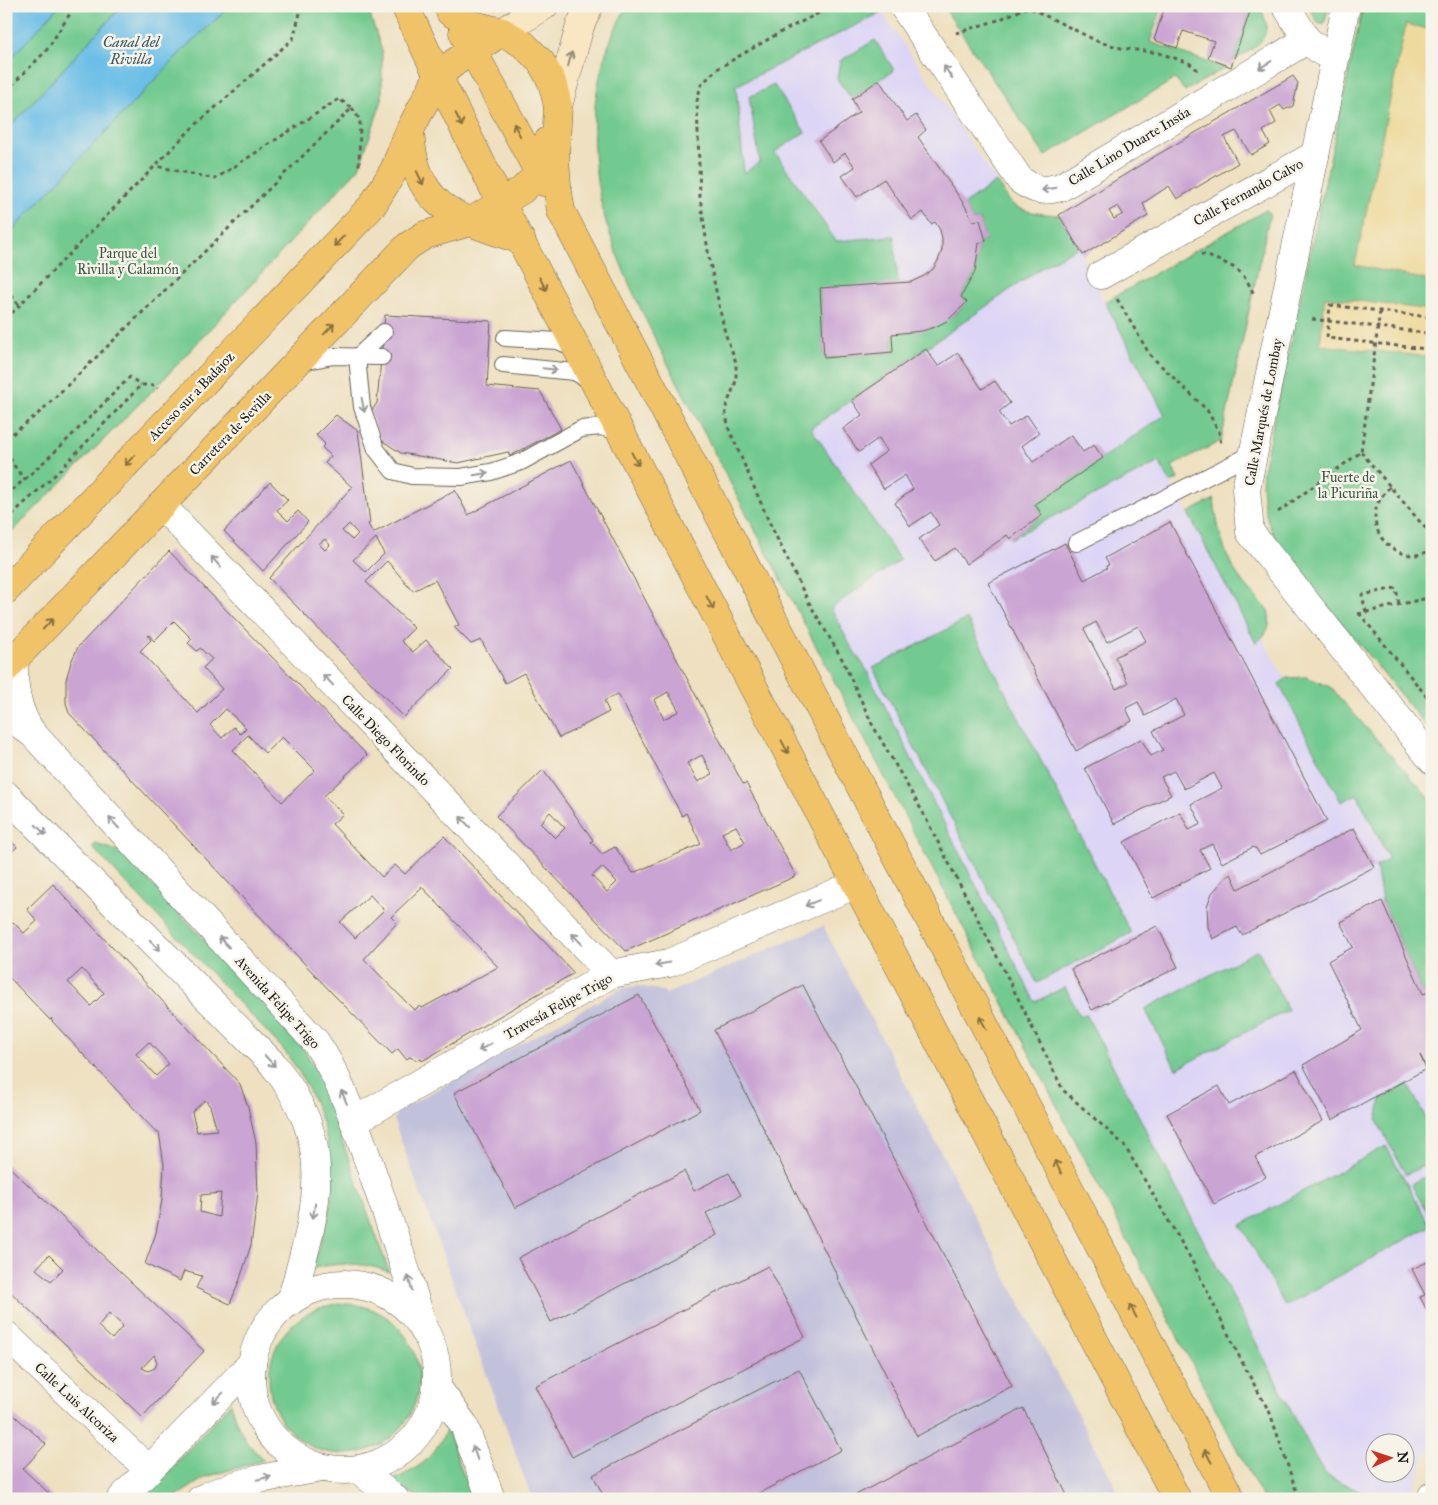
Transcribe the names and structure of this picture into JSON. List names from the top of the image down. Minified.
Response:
{"streets":{"highway":["Acceso sur a Badajoz","Carretera de Sevilla"],"street":["Calle Lino Duarte Insúa","Calle Fernando Calvo","Calle Marqués de Lombay","Calle Diego Florindo","Avenida Felipe Trigo","Travesía Felipe Trigo","Calle Luis Alcoriza"]},"crossings":[["Calle Fernando Calvo","Calle Marqués de Lombay"],["Carretera de Sevilla","Calle Diego Florindo"],["Carretera de Sevilla","Avenida Felipe Trigo"],["Calle Diego Florindo","Travesía Felipe Trigo"],["Avenida Felipe Trigo","Travesía Felipe Trigo"]],"one_way":["Acceso sur a Badajoz","Carretera de Sevilla","Calle Diego Florindo","Travesía Felipe Trigo"],"water":["Canal del Rivilla"],"parks":["Parque del Rivilla y Calamón","Fuerte de la Picuriña"],"north":"right"}
